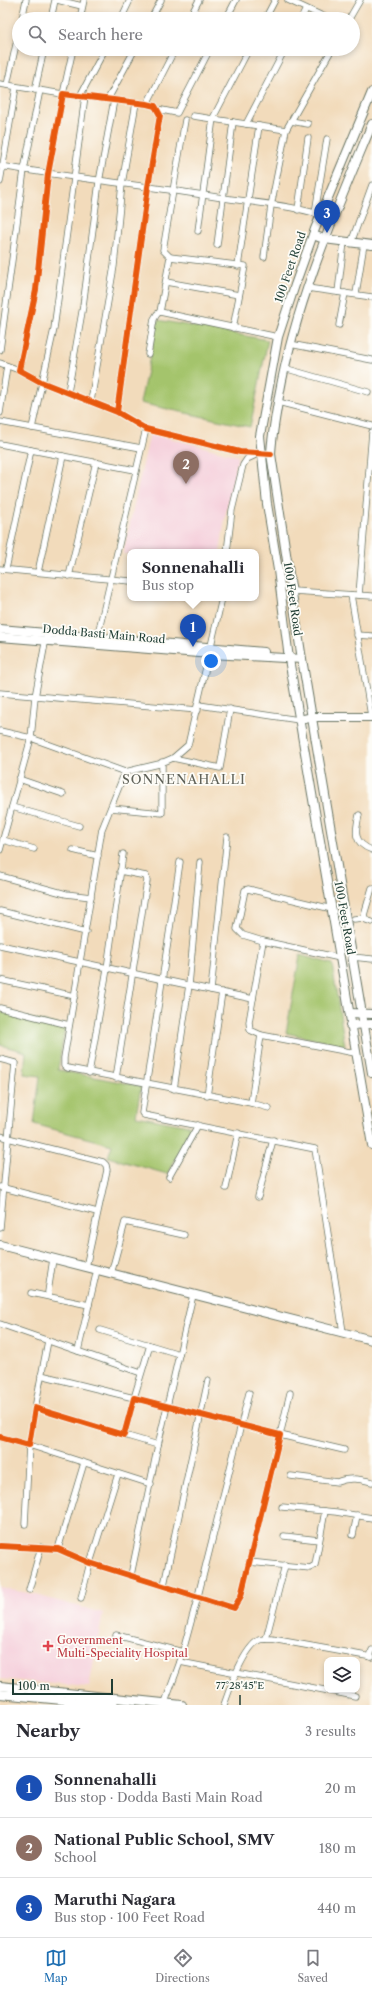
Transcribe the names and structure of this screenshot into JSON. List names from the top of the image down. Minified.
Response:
{"streets":{"main road":["100 Feet Road","Dodda Basti Main Road"]},"crossings":[["100 Feet Road","Dodda Basti Main Road"]],"districts":["SONNENAHALLI"],"places":{"health":["Government Multi-Speciality Hospital"]},"scale_bar":"100 m","page":{"search":"Search here","pins":["3","2","1"],"popup":["Sonnenahalli","Bus stop"],"scale":"100 m","heading":["Nearby","3 results"],"list":[{"mark":"1","name":"Sonnenahalli","note":"Bus stop · Dodda Basti Main Road","value":"20 m"},{"mark":"2","name":"National Public School, SMV","note":"School","value":"180 m"},{"mark":"3","name":"Maruthi Nagara","note":"Bus stop · 100 Feet Road","value":"440 m"}],"nav":["Map","Directions","Saved"]},"coordinates":["77°28'45\"E"]}
